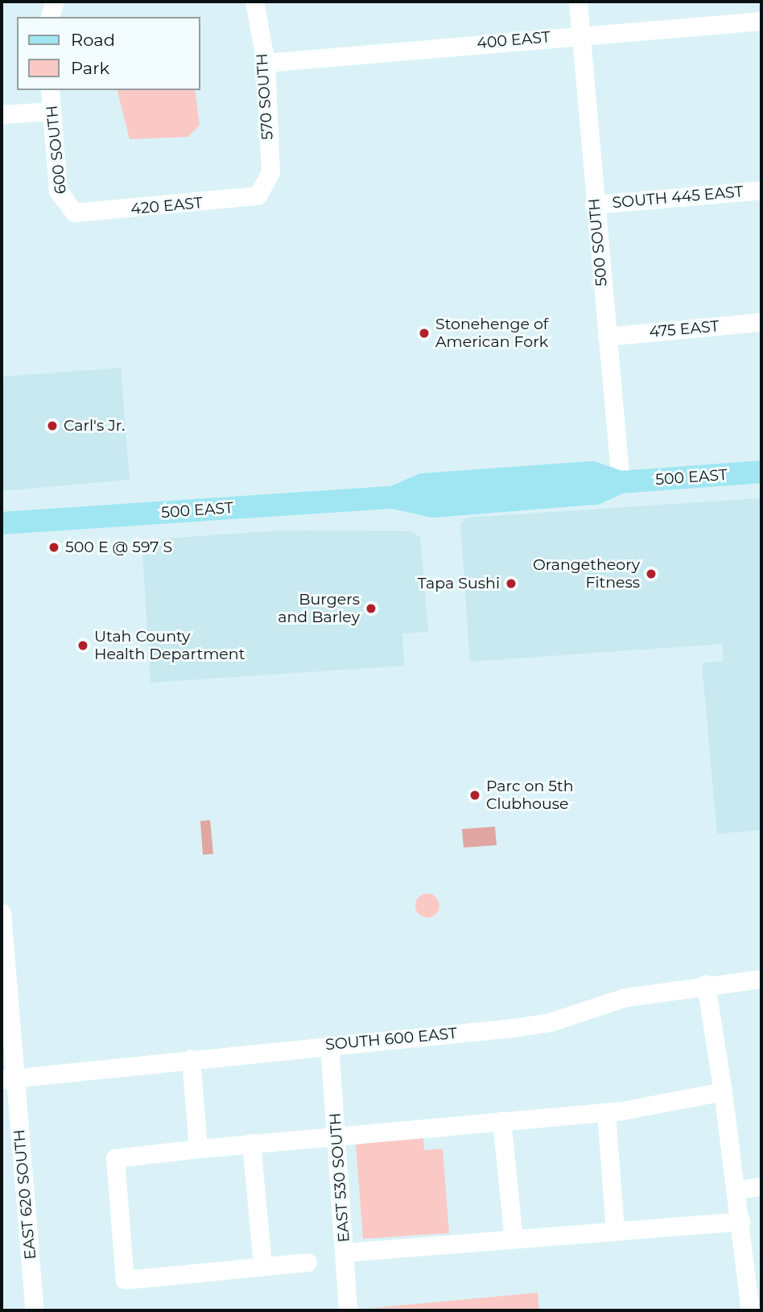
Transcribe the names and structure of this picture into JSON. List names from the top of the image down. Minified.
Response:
{"streets":{"main road":["500 EAST"],"street":["400 EAST","570 SOUTH","600 SOUTH","SOUTH 445 EAST","420 EAST","500 SOUTH","475 EAST","SOUTH 600 EAST","EAST 530 SOUTH","EAST 620 SOUTH"]},"crossings":[["400 EAST","570 SOUTH"],["400 EAST","500 SOUTH"],["570 SOUTH","420 EAST"],["600 SOUTH","420 EAST"],["SOUTH 445 EAST","500 SOUTH"],["500 SOUTH","475 EAST"],["500 SOUTH","500 EAST"],["SOUTH 600 EAST","EAST 530 SOUTH"],["SOUTH 600 EAST","EAST 620 SOUTH"]],"places":["Stonehenge of American Fork","Carl's Jr.","500 E @ 597 S","Orangetheory Fitness","Tapa Sushi","Burgers and Barley","Utah County Health Department","Parc on 5th Clubhouse"],"legend":["Road","Park"]}
